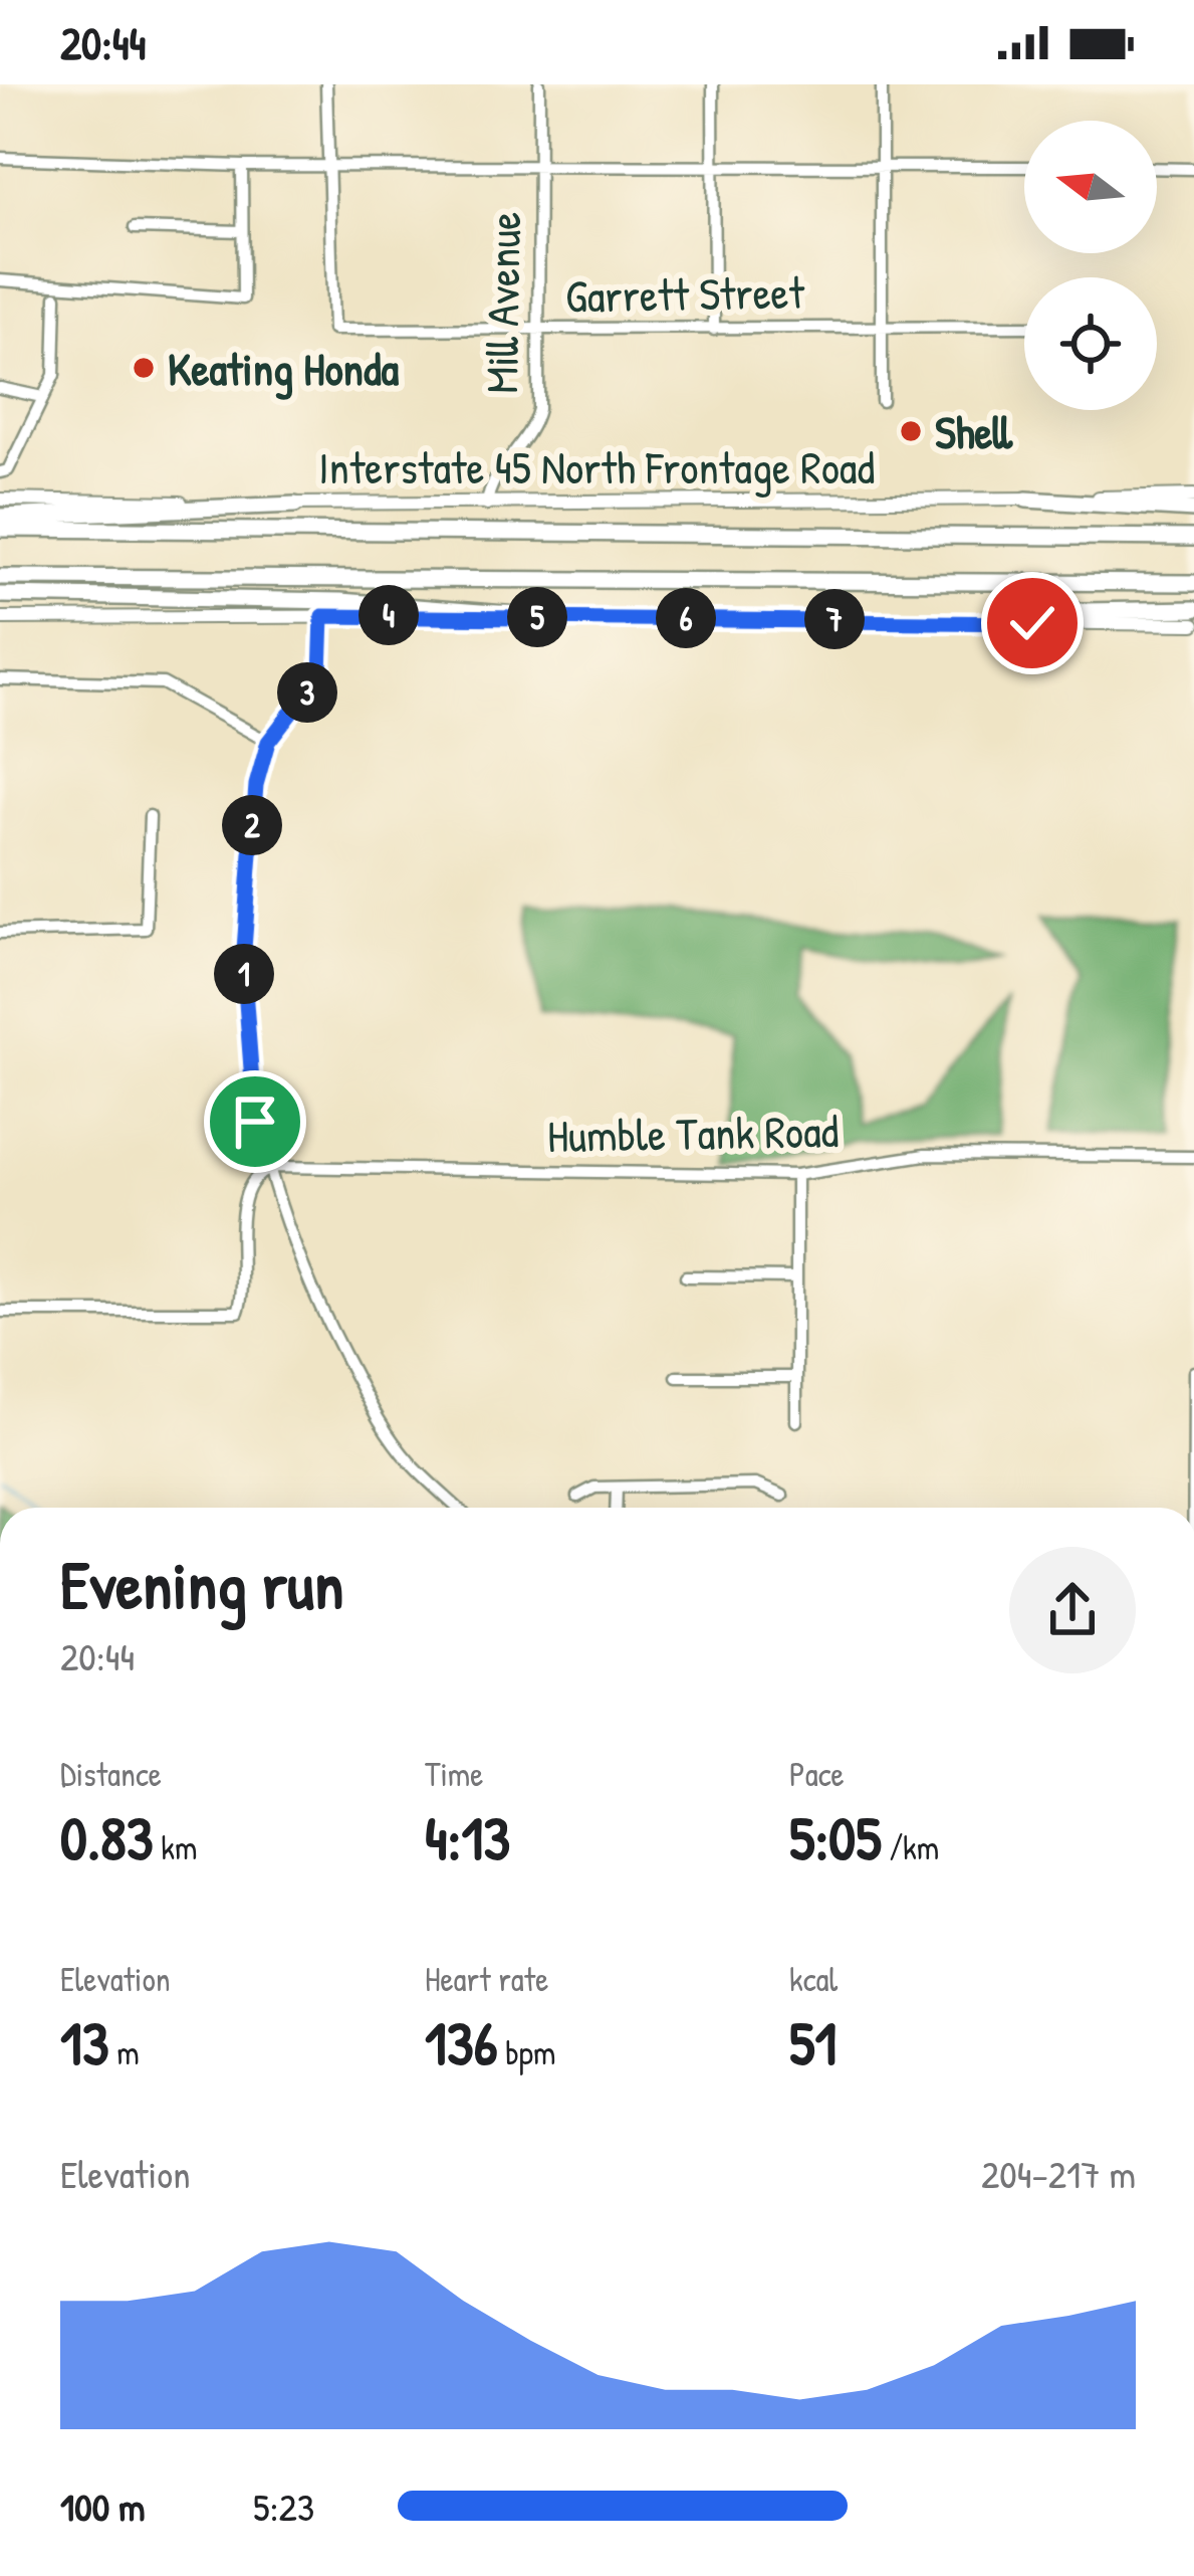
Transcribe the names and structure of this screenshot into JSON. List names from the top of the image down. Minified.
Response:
{"streets":{"main road":["Interstate 45 North Frontage Road"],"street":["Garrett Street","Mill Avenue","Humble Tank Road"]},"crossings":[["Garrett Street","Mill Avenue"],["Mill Avenue","Interstate 45 North Frontage Road"]],"places":["Keating Honda","Shell"],"north":"left","page":{"status":"20:44","pins":["4","5","6","7","3","2","1"],"heading":["Evening run","20:44"],"stats":[["Distance","0.83 km"],["Time","4:13"],["Pace","5:05 /km"],["Elevation","13 m"],["Heart rate","136 bpm"],["kcal","51"]],"chart":["Elevation","204–217 m"],"list":[{"name":"100 m","note":"5:23"}]}}
